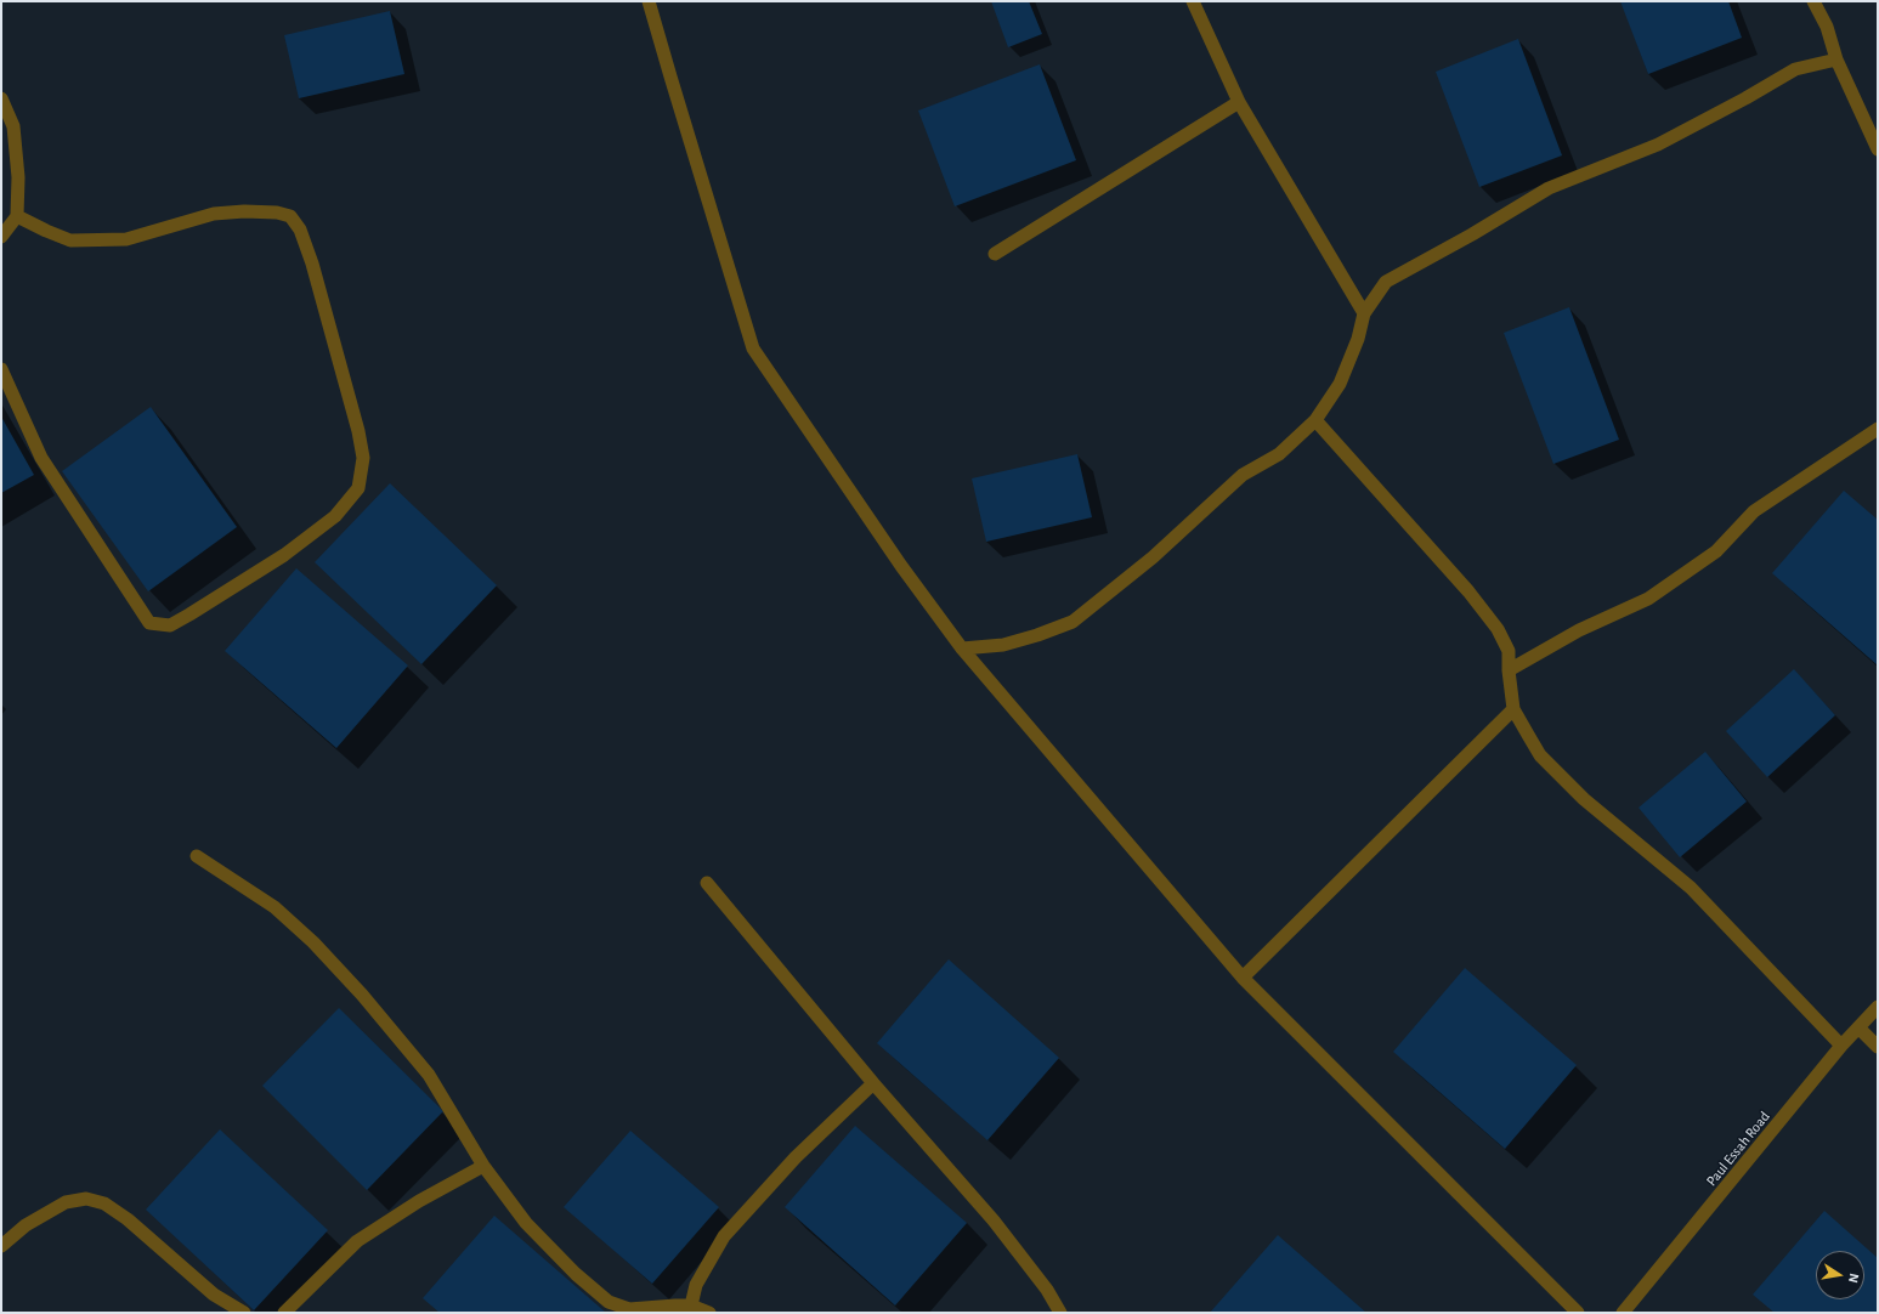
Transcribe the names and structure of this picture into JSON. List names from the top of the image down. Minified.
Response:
{"streets":{"street":["Paul Essah Road"]},"north":"right"}
